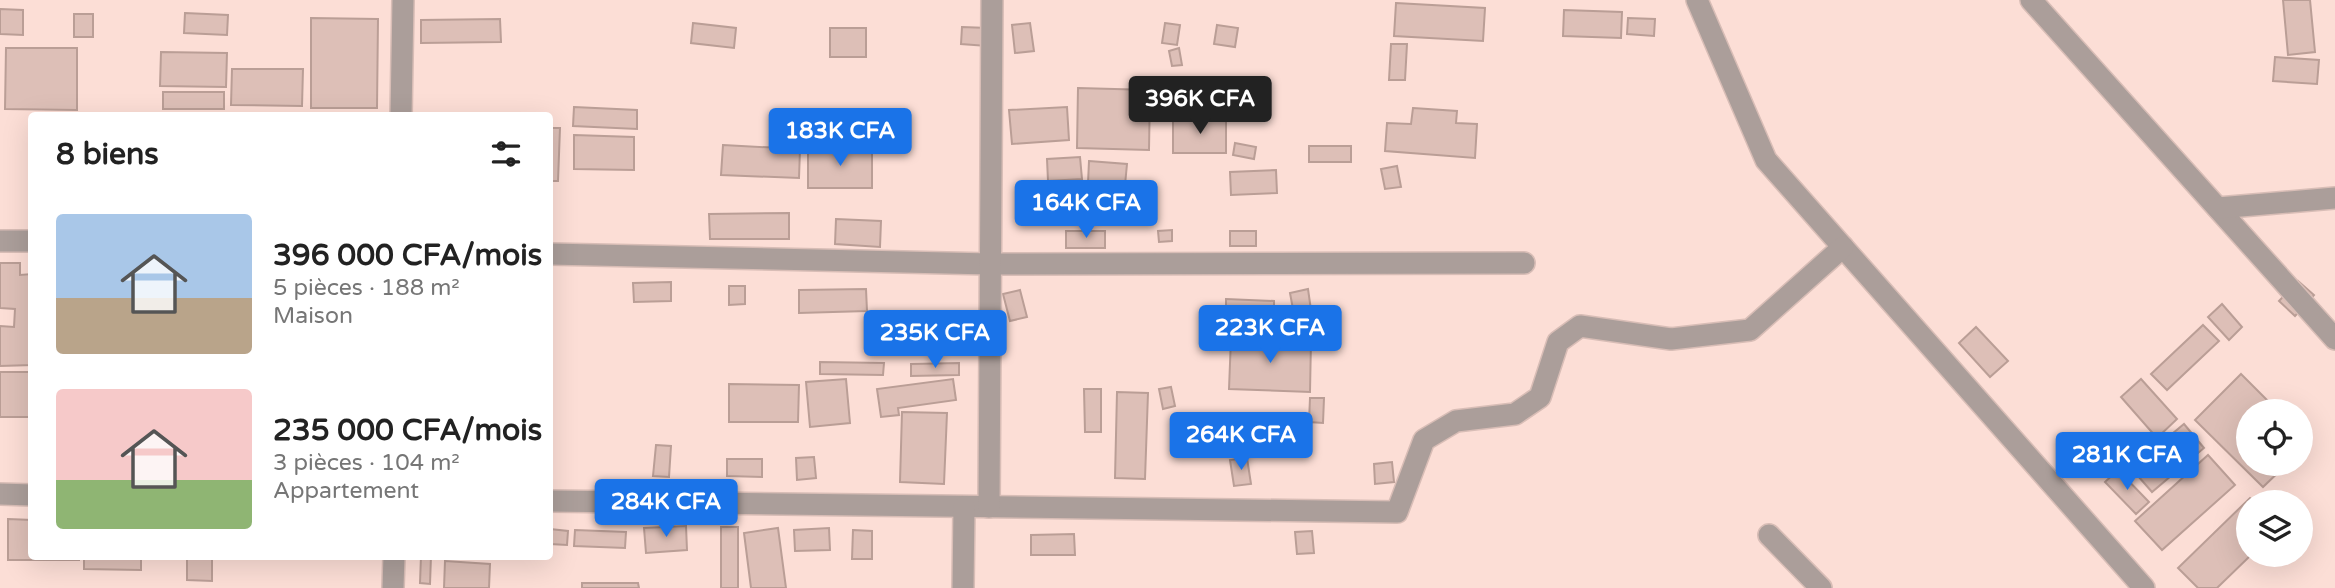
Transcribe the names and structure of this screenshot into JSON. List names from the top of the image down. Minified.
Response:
{"page":{"price":["396K CFA","183K CFA","164K CFA","223K CFA","235K CFA","264K CFA","281K CFA","284K CFA"],"heading":"8 biens","list":[{"name":"396 000 CFA/mois","note":"5 pièces · 188 m² · Maison"},{"name":"235 000 CFA/mois","note":"3 pièces · 104 m² · Appartement"}]}}
